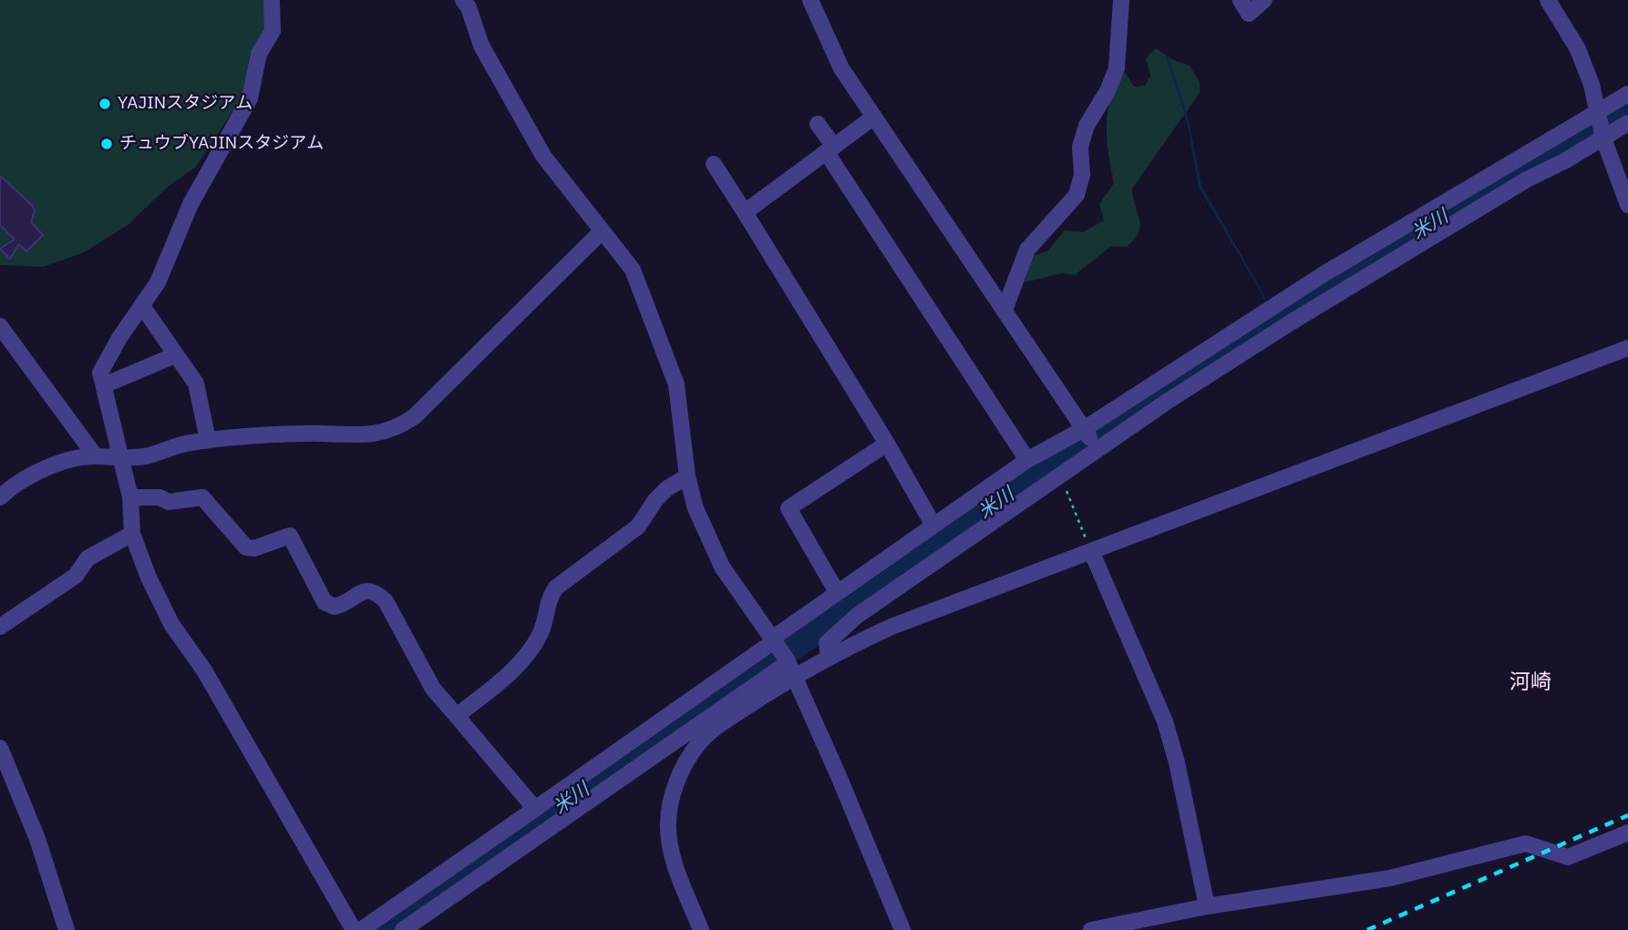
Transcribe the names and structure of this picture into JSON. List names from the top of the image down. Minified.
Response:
{"districts":["河崎"],"water":["米川"],"places":["YAJINスタジアム","チュウブYAJINスタジアム"]}
